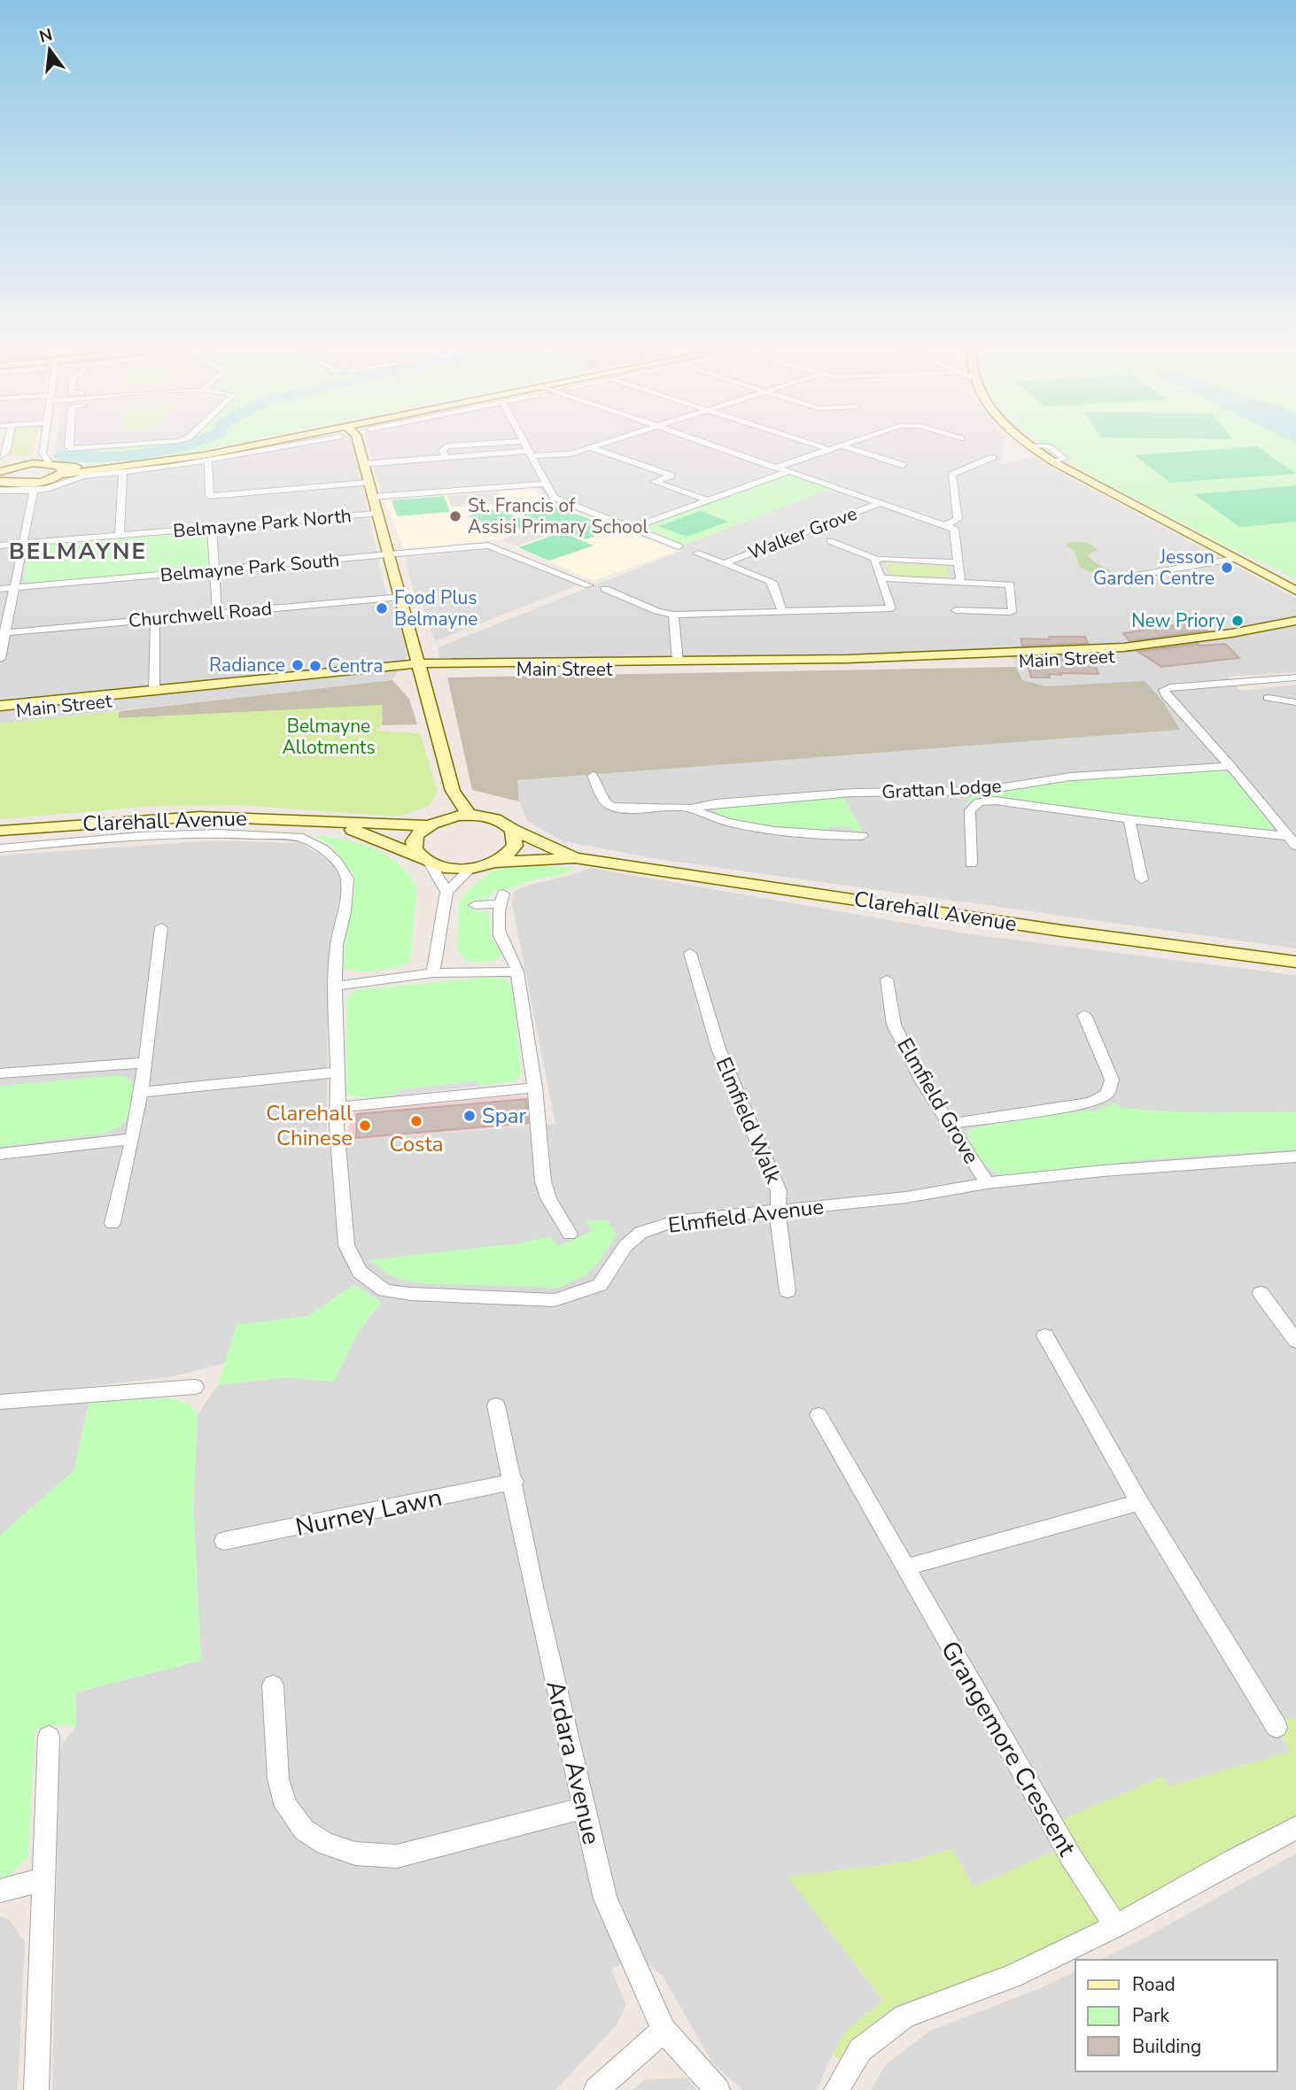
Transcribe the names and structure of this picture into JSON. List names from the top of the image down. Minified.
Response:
{"streets":{"street":["Belmayne Park North","Walker Grove","Belmayne Park South","Churchwell Road","Main Street","Grattan Lodge","Clarehall Avenue","Elmfield Grove","Elmfield Walk","Elmfield Avenue","Nurney Lawn","Grangemore Crescent","Ardara Avenue"]},"crossings":[["Elmfield Grove","Elmfield Avenue"],["Elmfield Walk","Elmfield Avenue"],["Nurney Lawn","Ardara Avenue"]],"districts":["BELMAYNE"],"parks":["Belmayne Allotments"],"places":["St. Francis of Assisi Primary School","Jesson Garden Centre","Food Plus Belmayne","New Priory","Radiance","Centra","Spar","Costa","Clarehall Chinese"],"legend":["Road","Park","Building"],"north":"top"}
